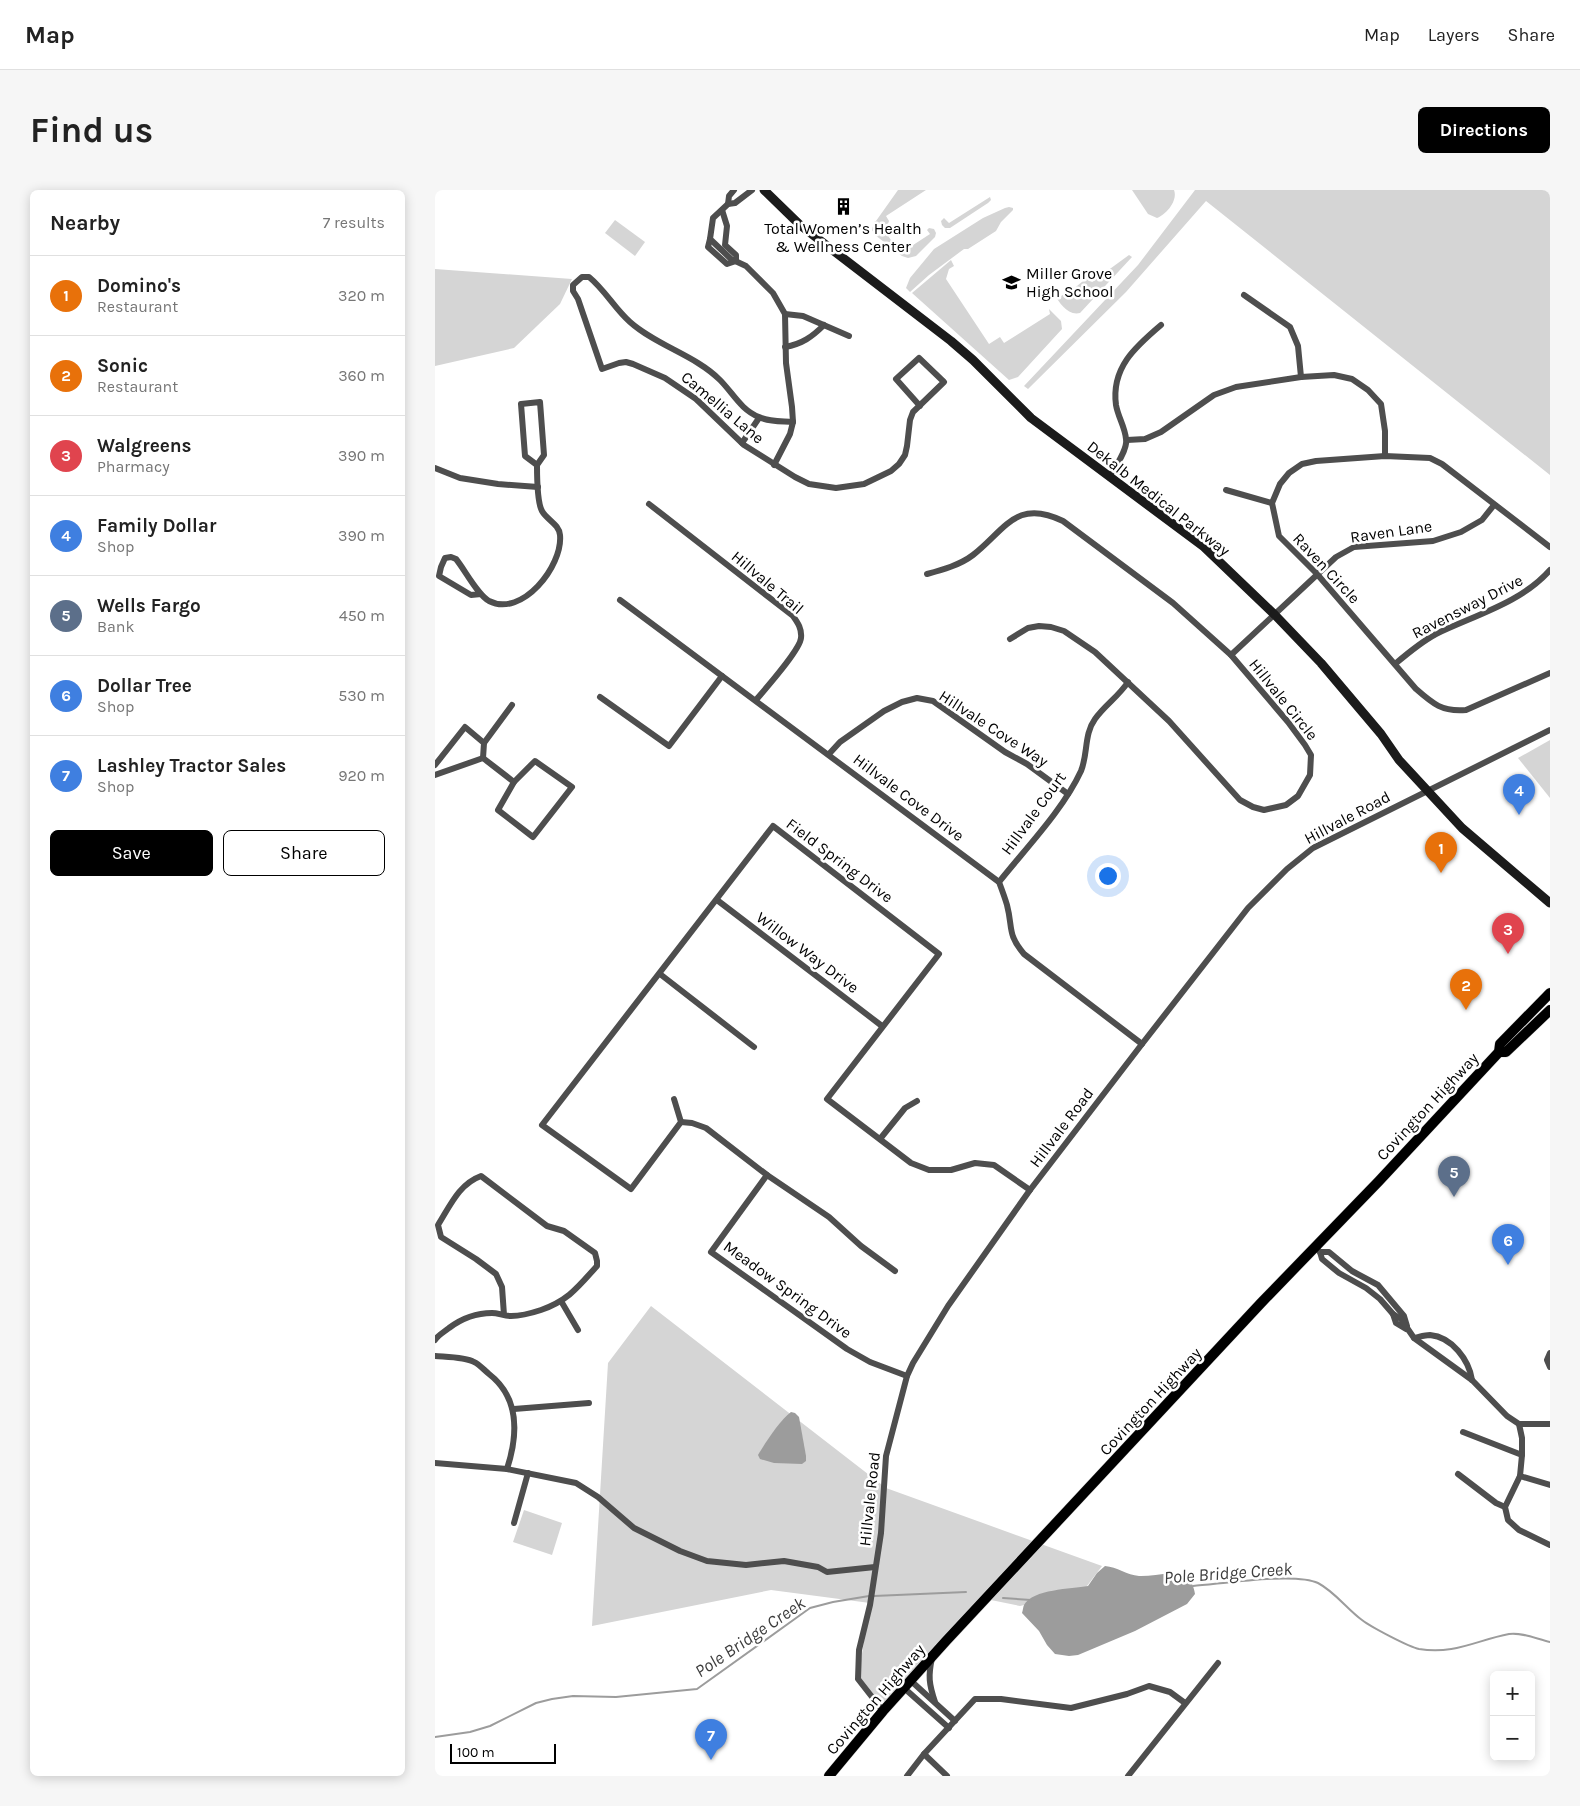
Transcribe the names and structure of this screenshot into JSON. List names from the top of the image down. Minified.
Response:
{"streets":{"main road":["Dekalb Medical Parkway","Covington Highway"],"street":["Camellia Lane","Raven Lane","Raven Circle","Hillvale Trail","Ravensway Drive","Hillvale Circle","Hillvale Cove Way","Hillvale Cove Drive","Hillvale Court","Hillvale Road","Field Spring Drive","Willow Way Drive","Meadow Spring Drive"]},"crossings":[["Dekalb Medical Parkway","Raven Lane"],["Dekalb Medical Parkway","Hillvale Road"],["Raven Lane","Raven Circle"],["Raven Lane","Hillvale Circle"],["Raven Circle","Ravensway Drive"],["Hillvale Trail","Hillvale Cove Drive"],["Hillvale Circle","Hillvale Court"],["Hillvale Cove Way","Hillvale Cove Drive"],["Hillvale Cove Way","Hillvale Court"],["Hillvale Cove Drive","Hillvale Court"],["Hillvale Road","Field Spring Drive"],["Hillvale Road","Covington Highway"],["Hillvale Road","Meadow Spring Drive"],["Field Spring Drive","Willow Way Drive"]],"water":["Pole Bridge Creek"],"places":{"building":["Total Women’s Health & Wellness Center"],"school or university":["Miller Grove High School"]},"scale_bar":"100 m","page":{"header":"Map","nav":["Map","Layers","Share"],"buttons":["Directions",["Save","Share"]],"title":"Find us","heading":["Nearby","7 results"],"list":[{"mark":"1","name":"Domino's","note":"Restaurant","value":"320 m"},{"mark":"2","name":"Sonic","note":"Restaurant","value":"360 m"},{"mark":"3","name":"Walgreens","note":"Pharmacy","value":"390 m"},{"mark":"4","name":"Family Dollar","note":"Shop","value":"390 m"},{"mark":"5","name":"Wells Fargo","note":"Bank","value":"450 m"},{"mark":"6","name":"Dollar Tree","note":"Shop","value":"530 m"},{"mark":"7","name":"Lashley Tractor Sales","note":"Shop","value":"920 m"}],"pins":["4","1","3","2","5","6","7"],"map_buttons":["+","−"],"scale":"100 m"}}
